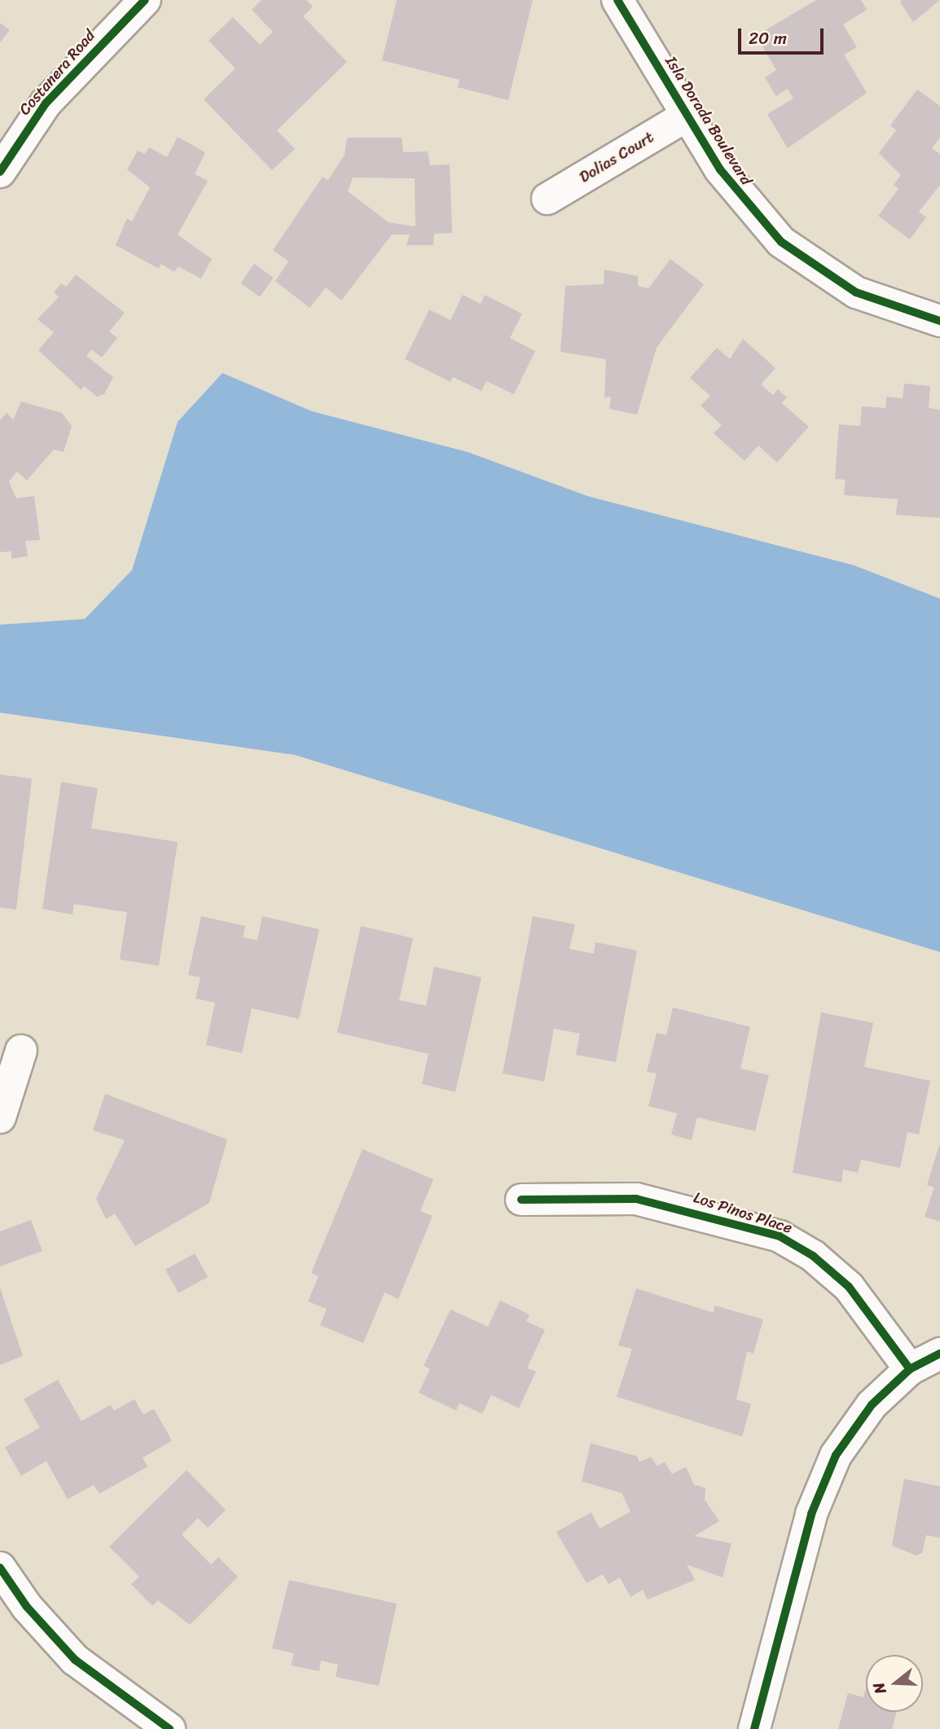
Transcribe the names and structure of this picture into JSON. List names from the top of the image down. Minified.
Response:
{"streets":{"street":["Costanera Road","Isla Dorada Boulevard","Dolias Court","Los Pinos Place"]},"crossings":[["Isla Dorada Boulevard","Dolias Court"]],"scale_bar":"20 m","north":"left"}
